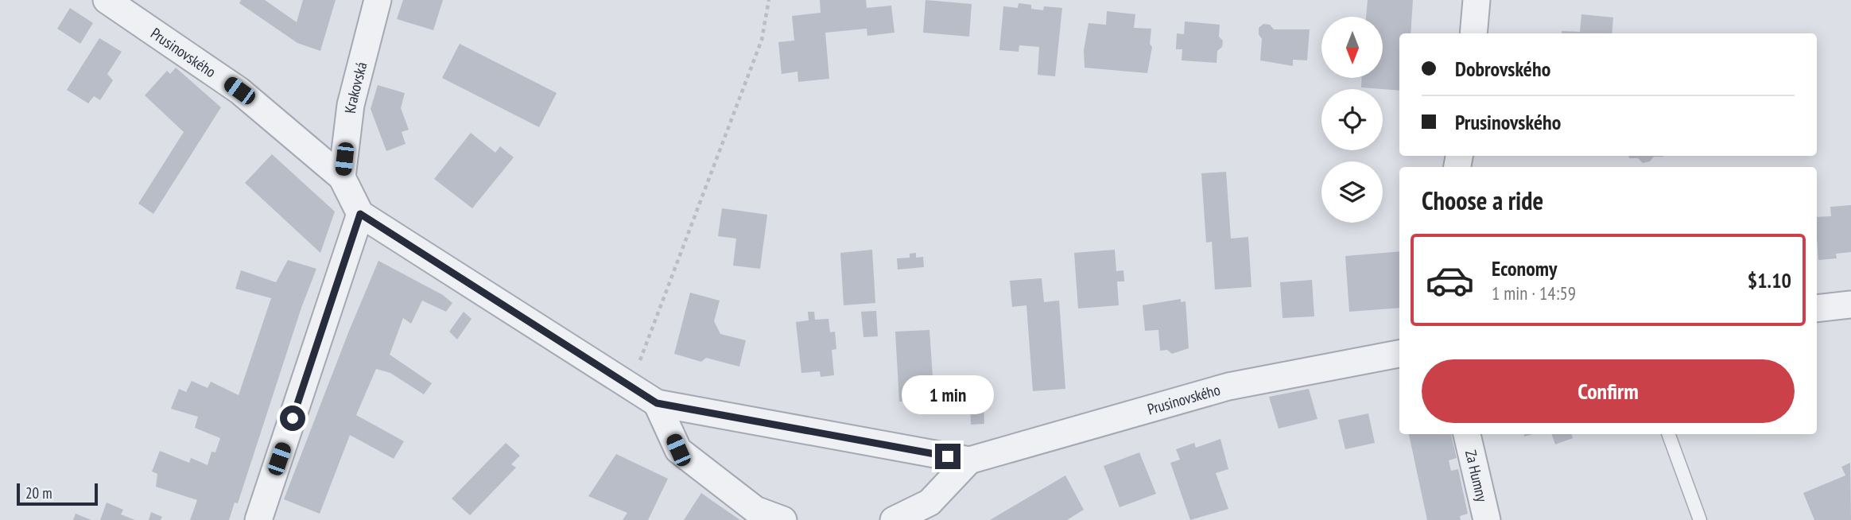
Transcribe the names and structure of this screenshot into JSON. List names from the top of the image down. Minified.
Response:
{"streets":{"street":["Prusinovského","Krakovská","Za Humny"]},"crossings":[["Prusinovského","Krakovská"]],"scale_bar":"20 m","north":"bottom","page":{"banner":["Dobrovského","Prusinovského"],"heading":"Choose a ride","list":[{"name":"Economy","note":"1 min · 14:59","value":"$1.10"}],"buttons":"Confirm","bubble":"1 min","scale":"20 m"}}
